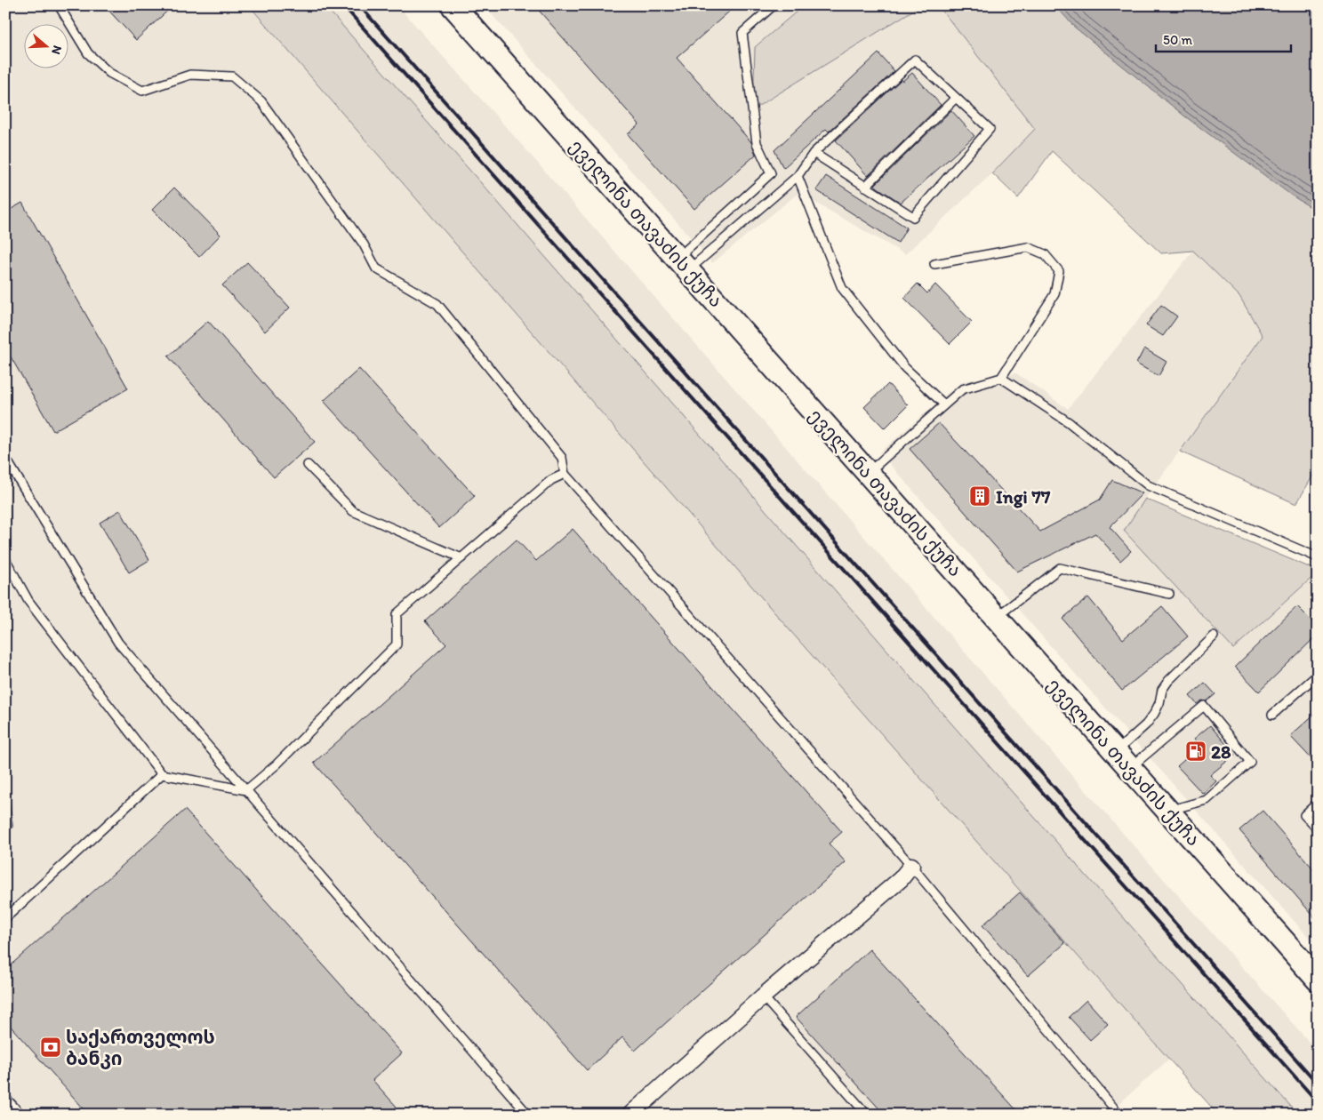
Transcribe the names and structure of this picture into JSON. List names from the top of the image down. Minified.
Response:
{"streets":{"main road":["ეველინა თავაძის ქუჩა"]},"places":{"building":["Ingi 77"],"fuel station":["28"],"bank":["საქართველოს ბანკი"]},"scale_bar":"50 m","north":"right"}
